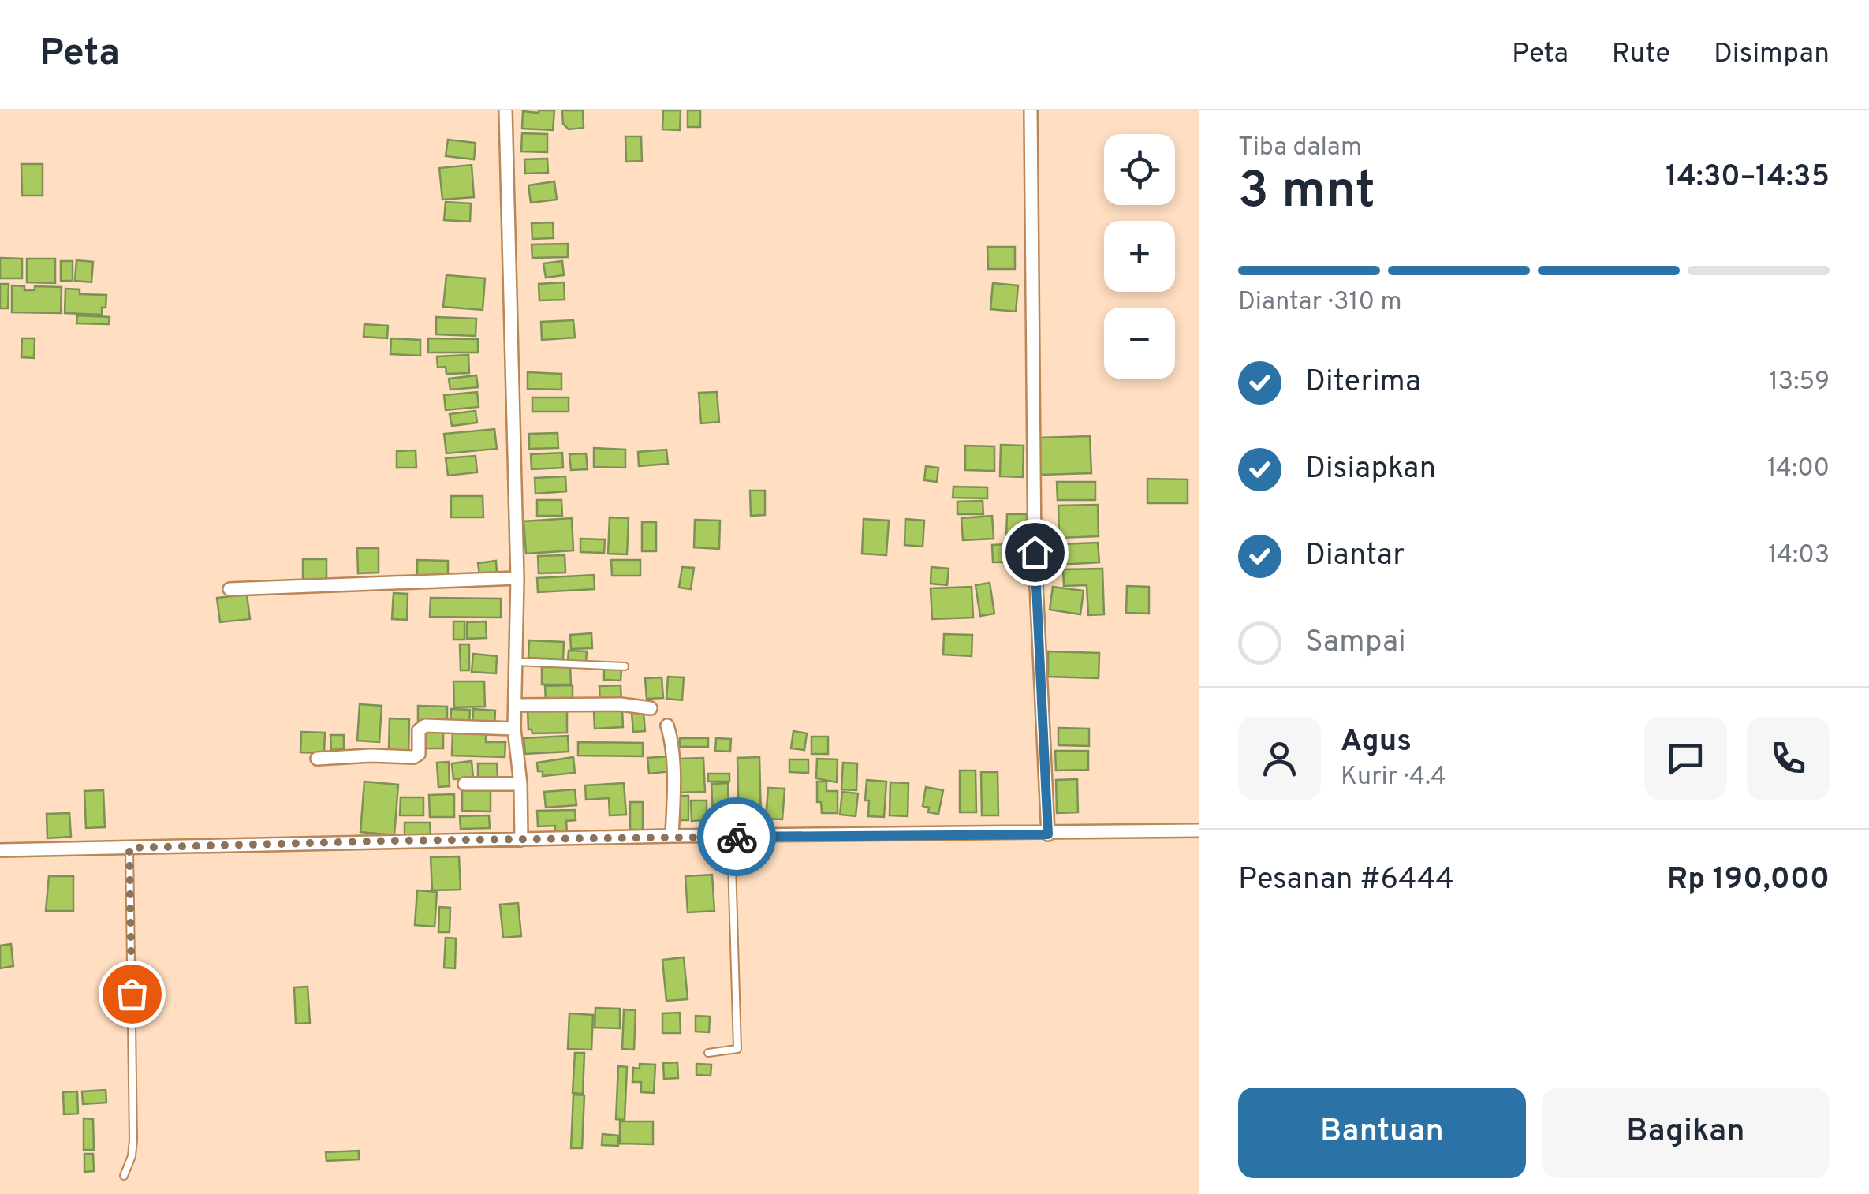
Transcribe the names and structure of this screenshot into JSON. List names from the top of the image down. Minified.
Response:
{"page":{"header":"Peta","nav":["Peta","Rute","Disimpan"],"heading":["3 mnt","Tiba dalam","14:30–14:35"],"panel":["Agus","Kurir · 4.4","Pesanan #6444","Rp 190,000"],"map_buttons":["+","−"],"bar":"Diantar · 310 m","list":[["Diterima","13:59"],["Disiapkan","14:00"],["Diantar","14:03"],"Sampai"],"buttons":["Bantuan","Bagikan"]}}
